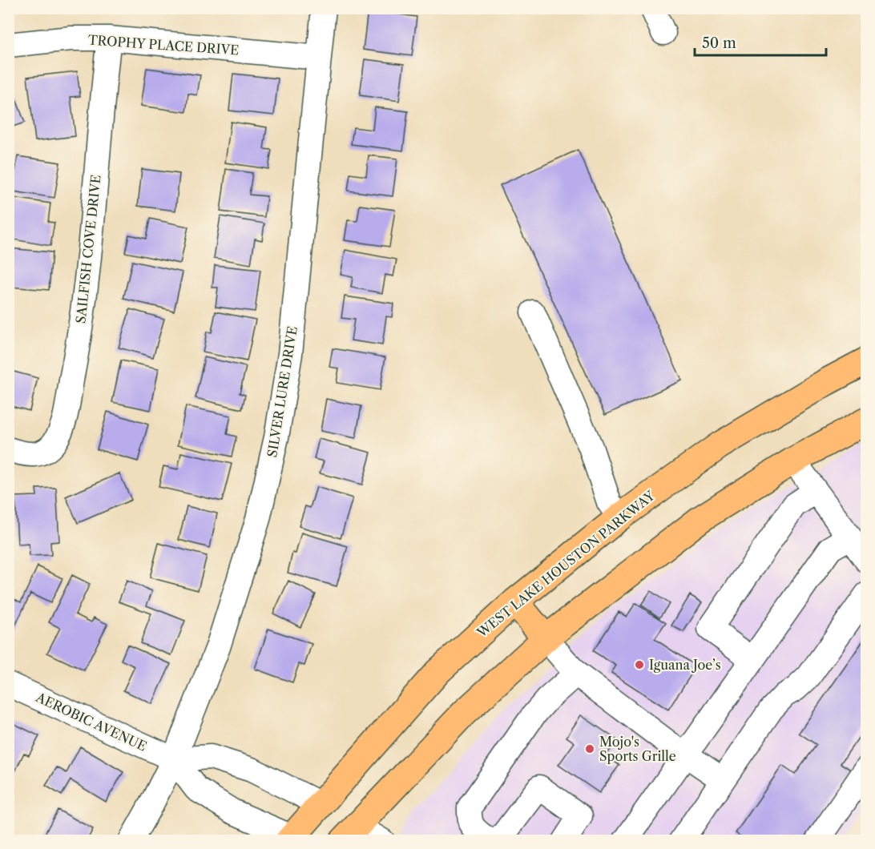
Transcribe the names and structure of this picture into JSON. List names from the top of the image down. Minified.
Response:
{"streets":{"main road":["WEST LAKE HOUSTON PARKWAY"],"street":["TROPHY PLACE DRIVE","SAILFISH COVE DRIVE","SILVER LURE DRIVE","AEROBIC AVENUE"]},"crossings":[["TROPHY PLACE DRIVE","SAILFISH COVE DRIVE"],["TROPHY PLACE DRIVE","SILVER LURE DRIVE"],["SILVER LURE DRIVE","AEROBIC AVENUE"],["WEST LAKE HOUSTON PARKWAY","AEROBIC AVENUE"]],"places":["Iguana Joe’s","Mojo's Sports Grille"],"scale_bar":"50 m"}
